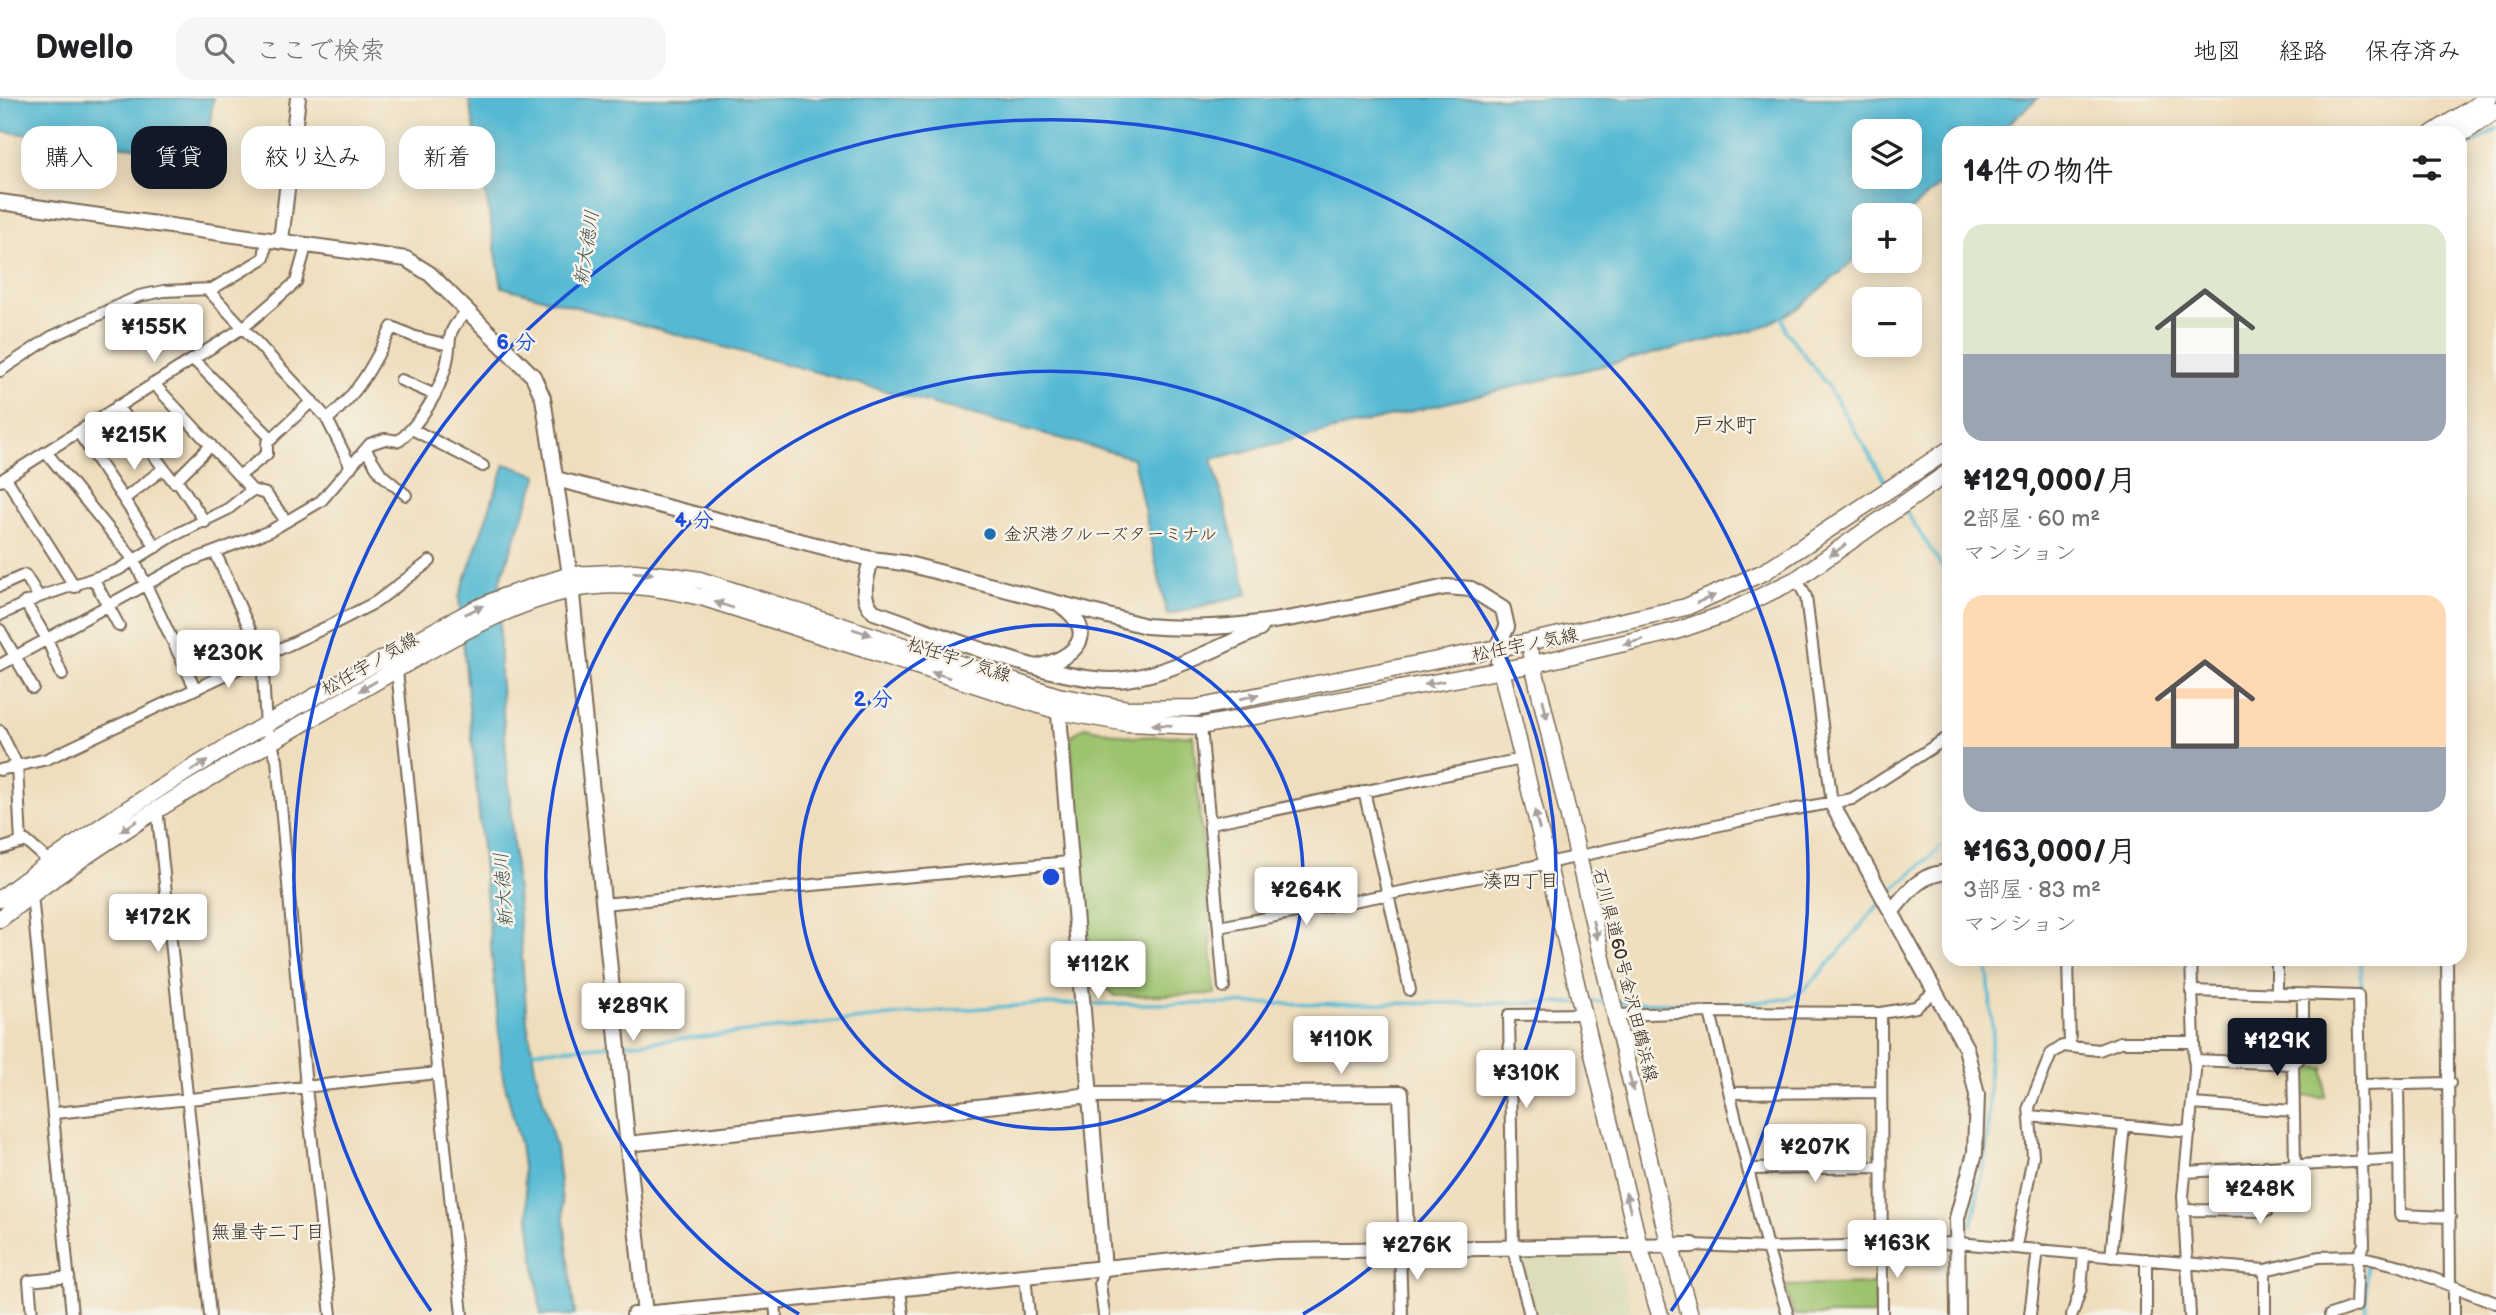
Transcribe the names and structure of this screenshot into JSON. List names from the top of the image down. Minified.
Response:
{"streets":{"main road":["松任宇ノ気線","石川県道60号金沢田鶴浜線"]},"crossings":[["松任宇ノ気線","石川県道60号金沢田鶴浜線"]],"districts":["戸水町","湊四丁目","無量寺二丁目"],"water":["新大徳川"],"places":["金沢港クルーズターミナル"],"page":{"header":"Dwello","search":"ここで検索","nav":["地図","経路","保存済み"],"map_buttons":["+","−"],"chip":["購入","賃貸","絞り込み","新着"],"heading":"14件の物件","list":[{"name":"¥129,000/月","note":"2部屋 · 60 m² · マンション"},{"name":"¥163,000/月","note":"3部屋 · 83 m² · マンション"}],"price":["¥155K","¥215K","¥230K","¥264K","¥172K","¥112K","¥289K","¥110K","¥129K","¥310K","¥207K","¥248K","¥163K","¥276K"]},"rings":["6 分","4 分","2 分"]}
